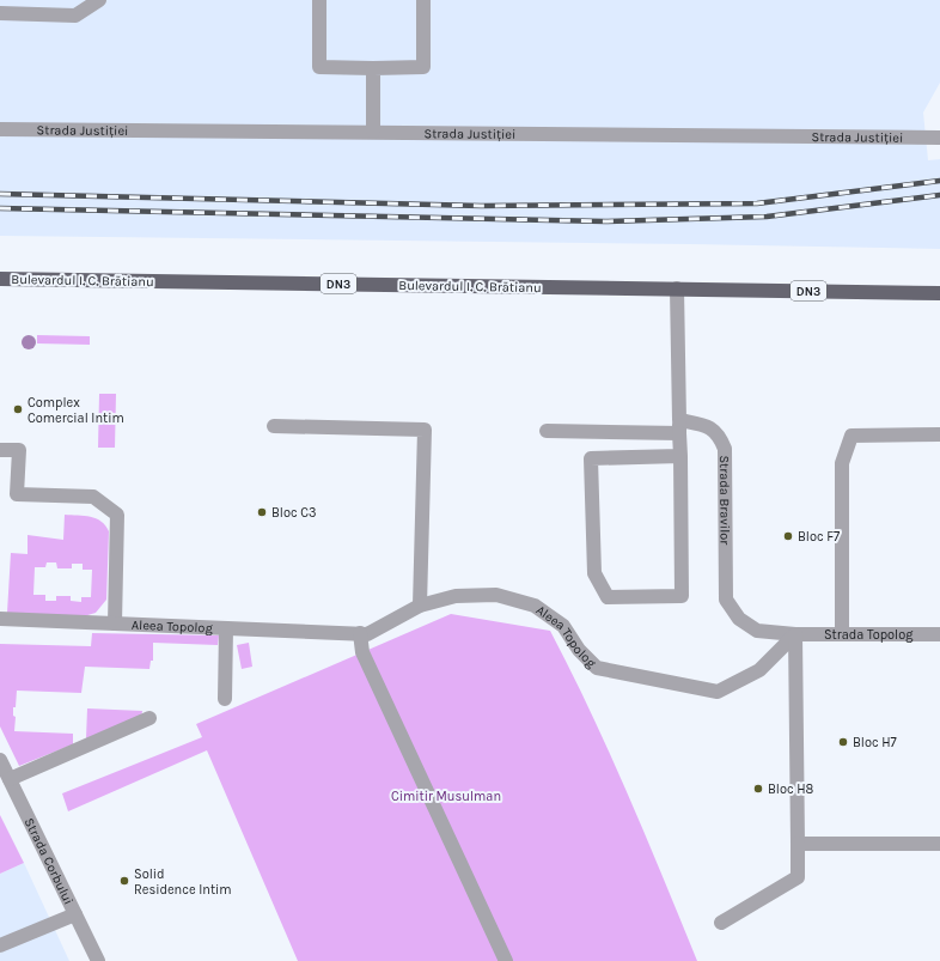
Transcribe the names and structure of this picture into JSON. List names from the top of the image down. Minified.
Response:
{"streets":{"main road":["Bulevardul I. C. Brătianu","DN3"],"street":["Strada Justiției","Strada Bravilor","Aleea Topolog","Strada Topolog","Strada Corbului"]},"crossings":[["Strada Bravilor","Aleea Topolog"],["Strada Bravilor","Strada Topolog"],["Aleea Topolog","Strada Topolog"]],"parks":["Cimitir Musulman"],"places":["Complex Comercial Intim","Bloc C3","Bloc F7","Bloc H7","Bloc H8","Solid Residence Intim"]}
